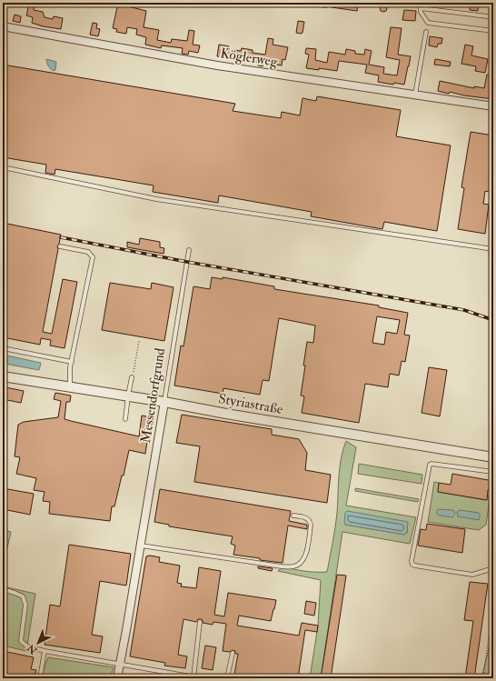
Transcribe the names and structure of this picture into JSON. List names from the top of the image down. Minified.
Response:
{"streets":{"street":["Köglerweg","Messendorfgrund","Styriastraße"]},"crossings":[["Messendorfgrund","Styriastraße"]],"north":"bottom left"}
